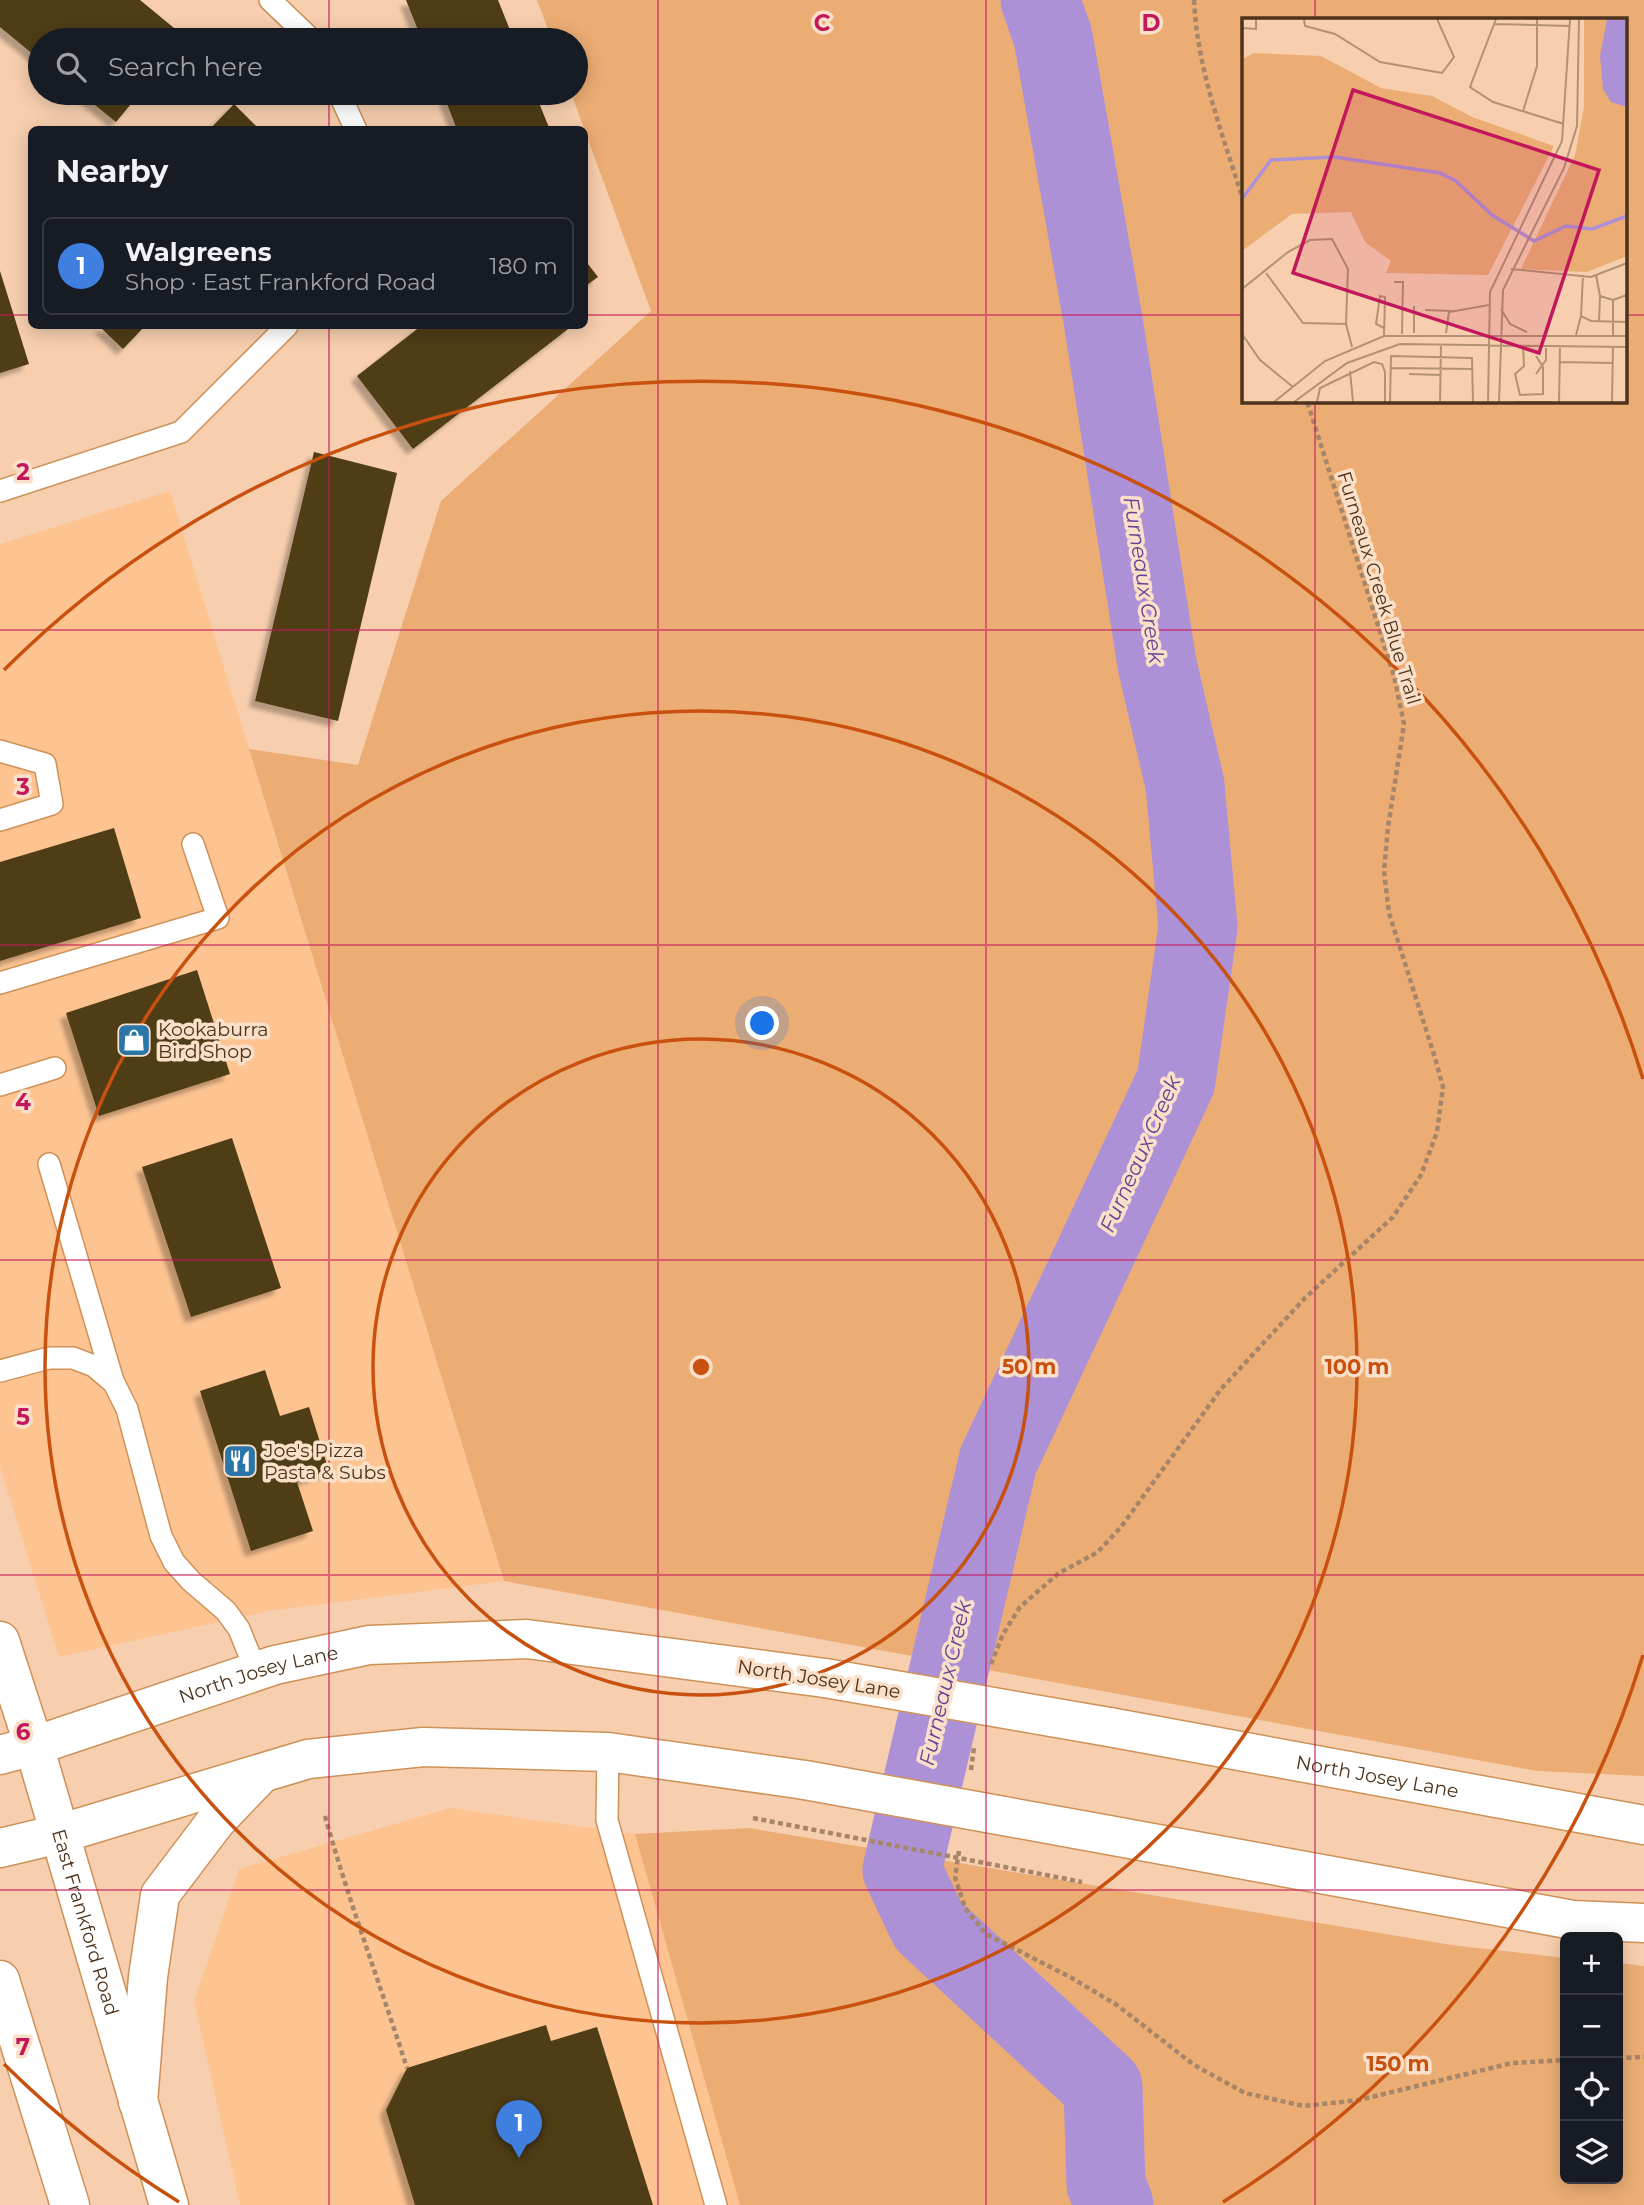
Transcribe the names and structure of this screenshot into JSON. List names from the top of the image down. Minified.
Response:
{"streets":{"main road":["North Josey Lane","East Frankford Road"],"path":["Furneaux Creek Blue Trail"]},"crossings":[["North Josey Lane","East Frankford Road"]],"water":["Furneaux Creek"],"places":{"shop":["Kookaburra Bird Shop"],"restaurant":["Joe's Pizza Pasta & Subs"]},"page":{"search":"Search here","heading":"Nearby","list":[{"mark":"1","name":"Walgreens","note":"Shop · East Frankford Road","value":"180 m"}],"map_buttons":["+","−"],"pins":"1"},"grid":{"columns":["C","D"],"rows":["2","3","4","5","6","7"]},"rings":["50 m","100 m","150 m"]}
